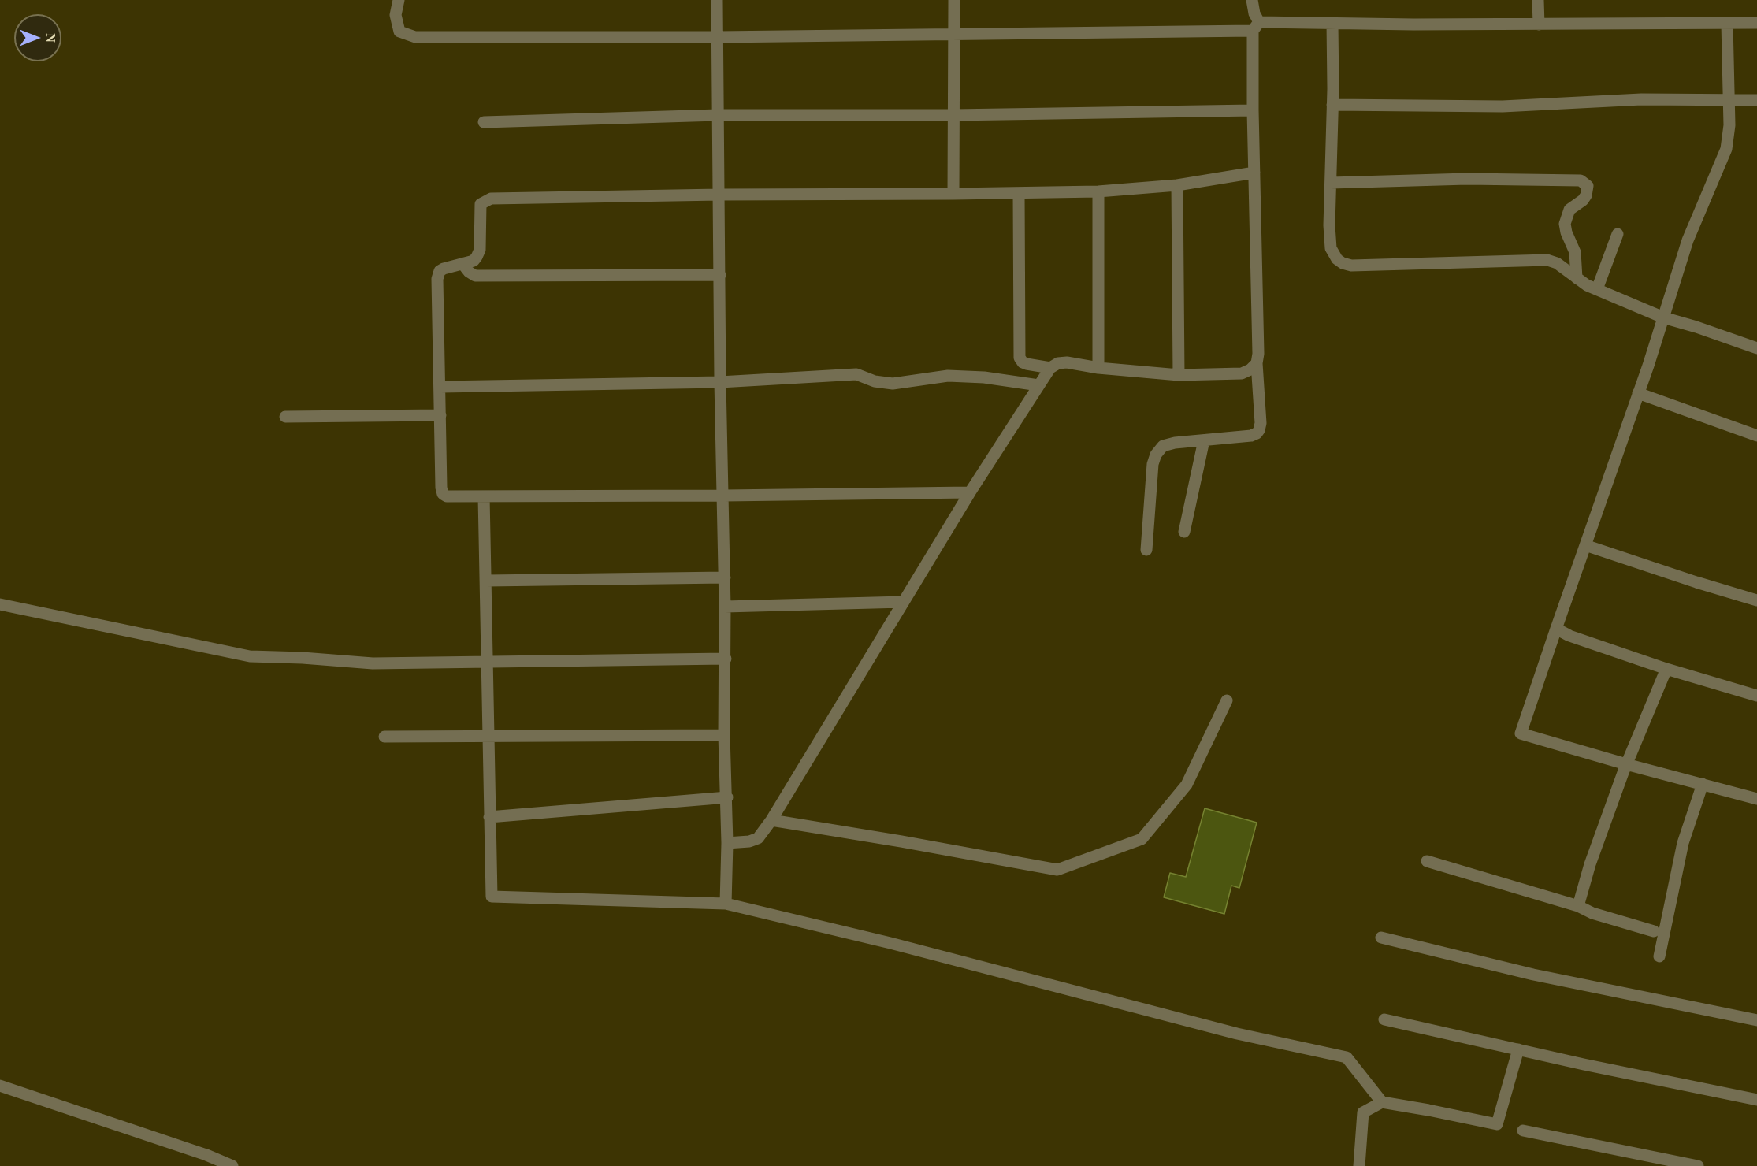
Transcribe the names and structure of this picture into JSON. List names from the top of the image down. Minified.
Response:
{"north":"right"}
